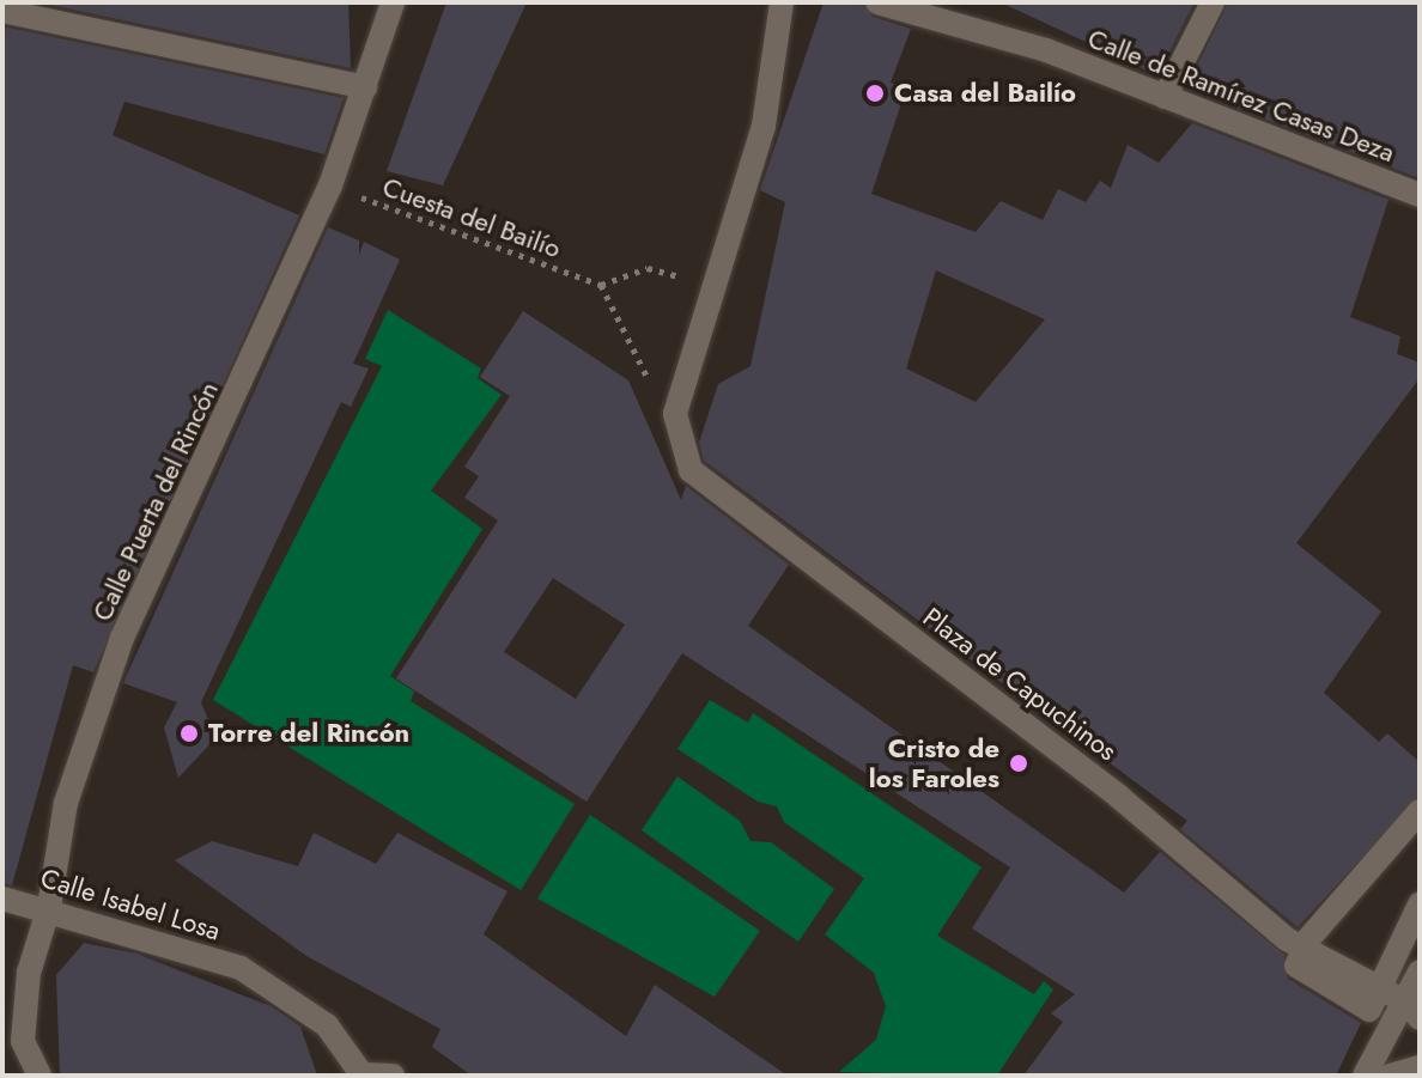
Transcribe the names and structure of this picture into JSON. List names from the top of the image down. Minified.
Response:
{"streets":{"street":["Calle de Ramírez Casas Deza","Calle Puerta del Rincón","Plaza de Capuchinos","Calle Isabel Losa"],"path":["Cuesta del Bailío"]},"crossings":[["Cuesta del Bailío","Calle Puerta del Rincón"],["Calle Puerta del Rincón","Calle Isabel Losa"]],"places":["Casa del Bailío","Torre del Rincón","Cristo de los Faroles"]}
